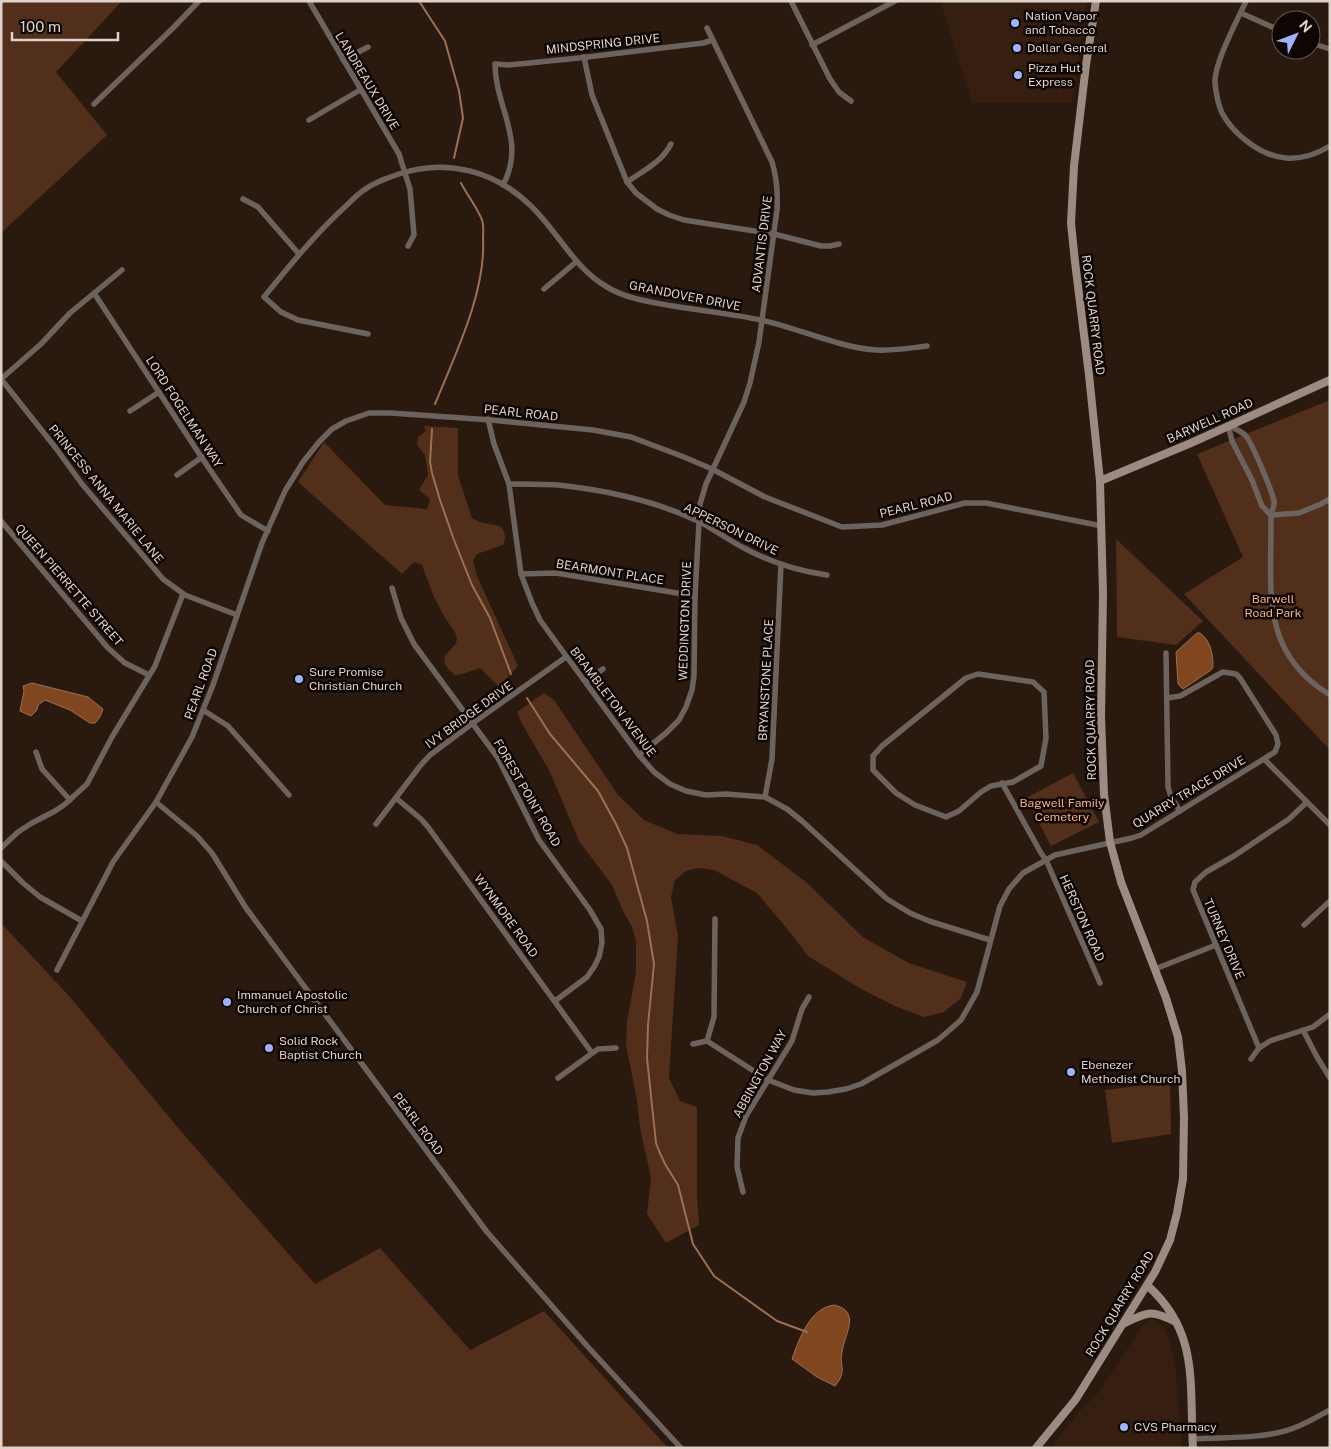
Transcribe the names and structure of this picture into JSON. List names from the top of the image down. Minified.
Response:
{"streets":{"main road":["ROCK QUARRY ROAD","BARWELL ROAD"],"street":["MINDSPRING DRIVE","LANDREAUX DRIVE","ADVANTIS DRIVE","GRANDOVER DRIVE","LORD FOGELMAN WAY","PEARL ROAD","PRINCESS ANNA MARIE LANE","APPERSON DRIVE","BEARMONT PLACE","QUEEN PIERRETTE STREET","WEDDINGTON DRIVE","BRYANSTONE PLACE","BRAMBLETON AVENUE","IVY BRIDGE DRIVE","QUARRY TRACE DRIVE","FOREST POINT ROAD","WYNMORE ROAD","HERSTON ROAD","TURNEY DRIVE","ABBINGTON WAY"]},"crossings":[["MINDSPRING DRIVE","ADVANTIS DRIVE"],["MINDSPRING DRIVE","GRANDOVER DRIVE"],["LANDREAUX DRIVE","GRANDOVER DRIVE"],["ADVANTIS DRIVE","GRANDOVER DRIVE"],["ADVANTIS DRIVE","PEARL ROAD"],["ADVANTIS DRIVE","WEDDINGTON DRIVE"],["ROCK QUARRY ROAD","PEARL ROAD"],["ROCK QUARRY ROAD","BARWELL ROAD"],["ROCK QUARRY ROAD","QUARRY TRACE DRIVE"],["LORD FOGELMAN WAY","PEARL ROAD"],["PEARL ROAD","PRINCESS ANNA MARIE LANE"],["PEARL ROAD","WEDDINGTON DRIVE"],["PEARL ROAD","BRAMBLETON AVENUE"],["APPERSON DRIVE","WEDDINGTON DRIVE"],["APPERSON DRIVE","BRYANSTONE PLACE"],["APPERSON DRIVE","BRAMBLETON AVENUE"],["BEARMONT PLACE","WEDDINGTON DRIVE"],["BEARMONT PLACE","BRAMBLETON AVENUE"],["WEDDINGTON DRIVE","BRAMBLETON AVENUE"],["BRYANSTONE PLACE","BRAMBLETON AVENUE"],["BRAMBLETON AVENUE","IVY BRIDGE DRIVE"],["BRAMBLETON AVENUE","QUARRY TRACE DRIVE"],["IVY BRIDGE DRIVE","FOREST POINT ROAD"],["IVY BRIDGE DRIVE","WYNMORE ROAD"],["QUARRY TRACE DRIVE","HERSTON ROAD"],["QUARRY TRACE DRIVE","ABBINGTON WAY"],["FOREST POINT ROAD","WYNMORE ROAD"]],"parks":["Barwell Road Park","Bagwell Family Cemetery"],"places":["Nation Vapor and Tobacco","Dollar General","Pizza Hut Express","Sure Promise Christian Church","Immanuel Apostolic Church of Christ","Solid Rock Baptist Church","Ebenezer Methodist Church","CVS Pharmacy"],"scale_bar":"100 m","north":"top right"}
